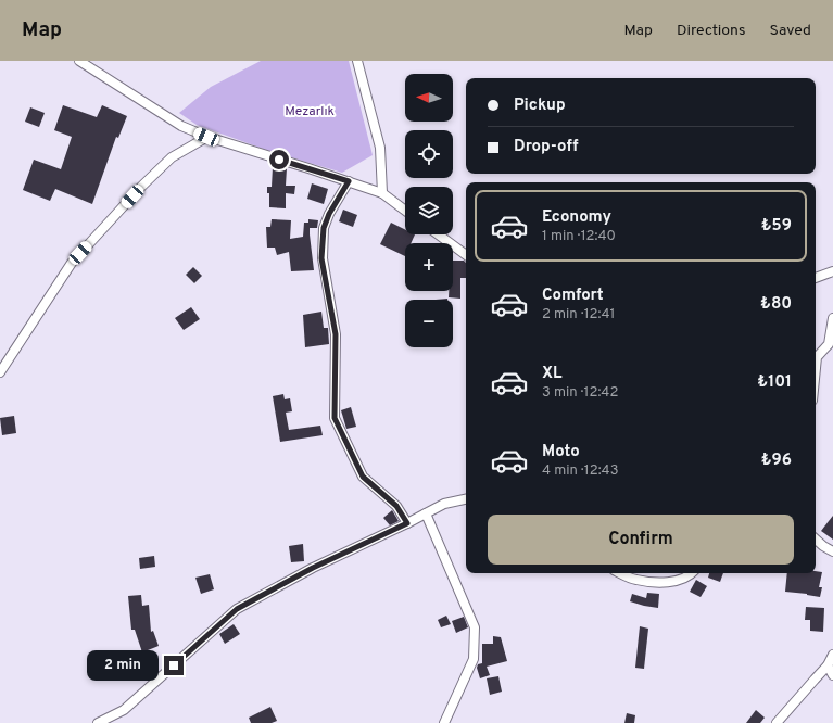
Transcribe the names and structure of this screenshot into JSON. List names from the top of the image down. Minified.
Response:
{"parks":["Mezarlık"],"north":"left","page":{"header":"Map","nav":["Map","Directions","Saved"],"map_buttons":["+","−"],"banner":["Pickup","Drop-off"],"list":[{"name":"Economy","note":"1 min · 12:40","value":"₺59"},{"name":"Comfort","note":"2 min · 12:41","value":"₺80"},{"name":"XL","note":"3 min · 12:42","value":"₺101"},{"name":"Moto","note":"4 min · 12:43","value":"₺96"}],"buttons":"Confirm","bubble":"2 min"}}
